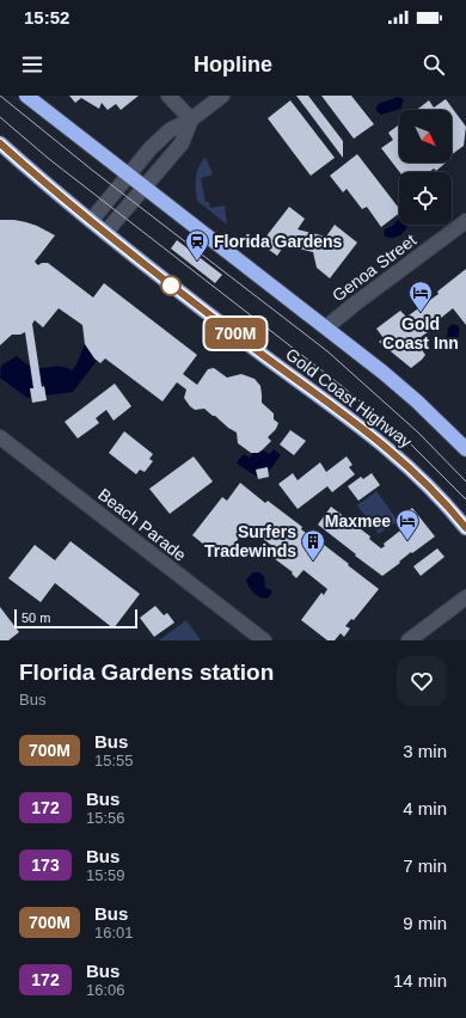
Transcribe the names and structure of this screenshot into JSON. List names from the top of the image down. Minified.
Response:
{"streets":{"highway":["Gold Coast Highway"],"street":["Genoa Street","Beach Parade"]},"places":{"station":["Florida Gardens"],"hotel":["Gold Coast Inn","Maxmee"],"building":["Surfers Tradewinds"]},"lines":["bus line 700M"],"scale_bar":"50 m","north":"bottom right","page":{"status":"15:52","header":"Hopline","on_map":"700M","scale":"50 m","heading":["Florida Gardens station","Bus"],"list":[{"mark":"700M","name":"Bus","note":"15:55","value":"3 min"},{"mark":"172","name":"Bus","note":"15:56","value":"4 min"},{"mark":"173","name":"Bus","note":"15:59","value":"7 min"},{"mark":"700M","name":"Bus","note":"16:01","value":"9 min"},{"mark":"172","name":"Bus","note":"16:06","value":"14 min"}]}}
